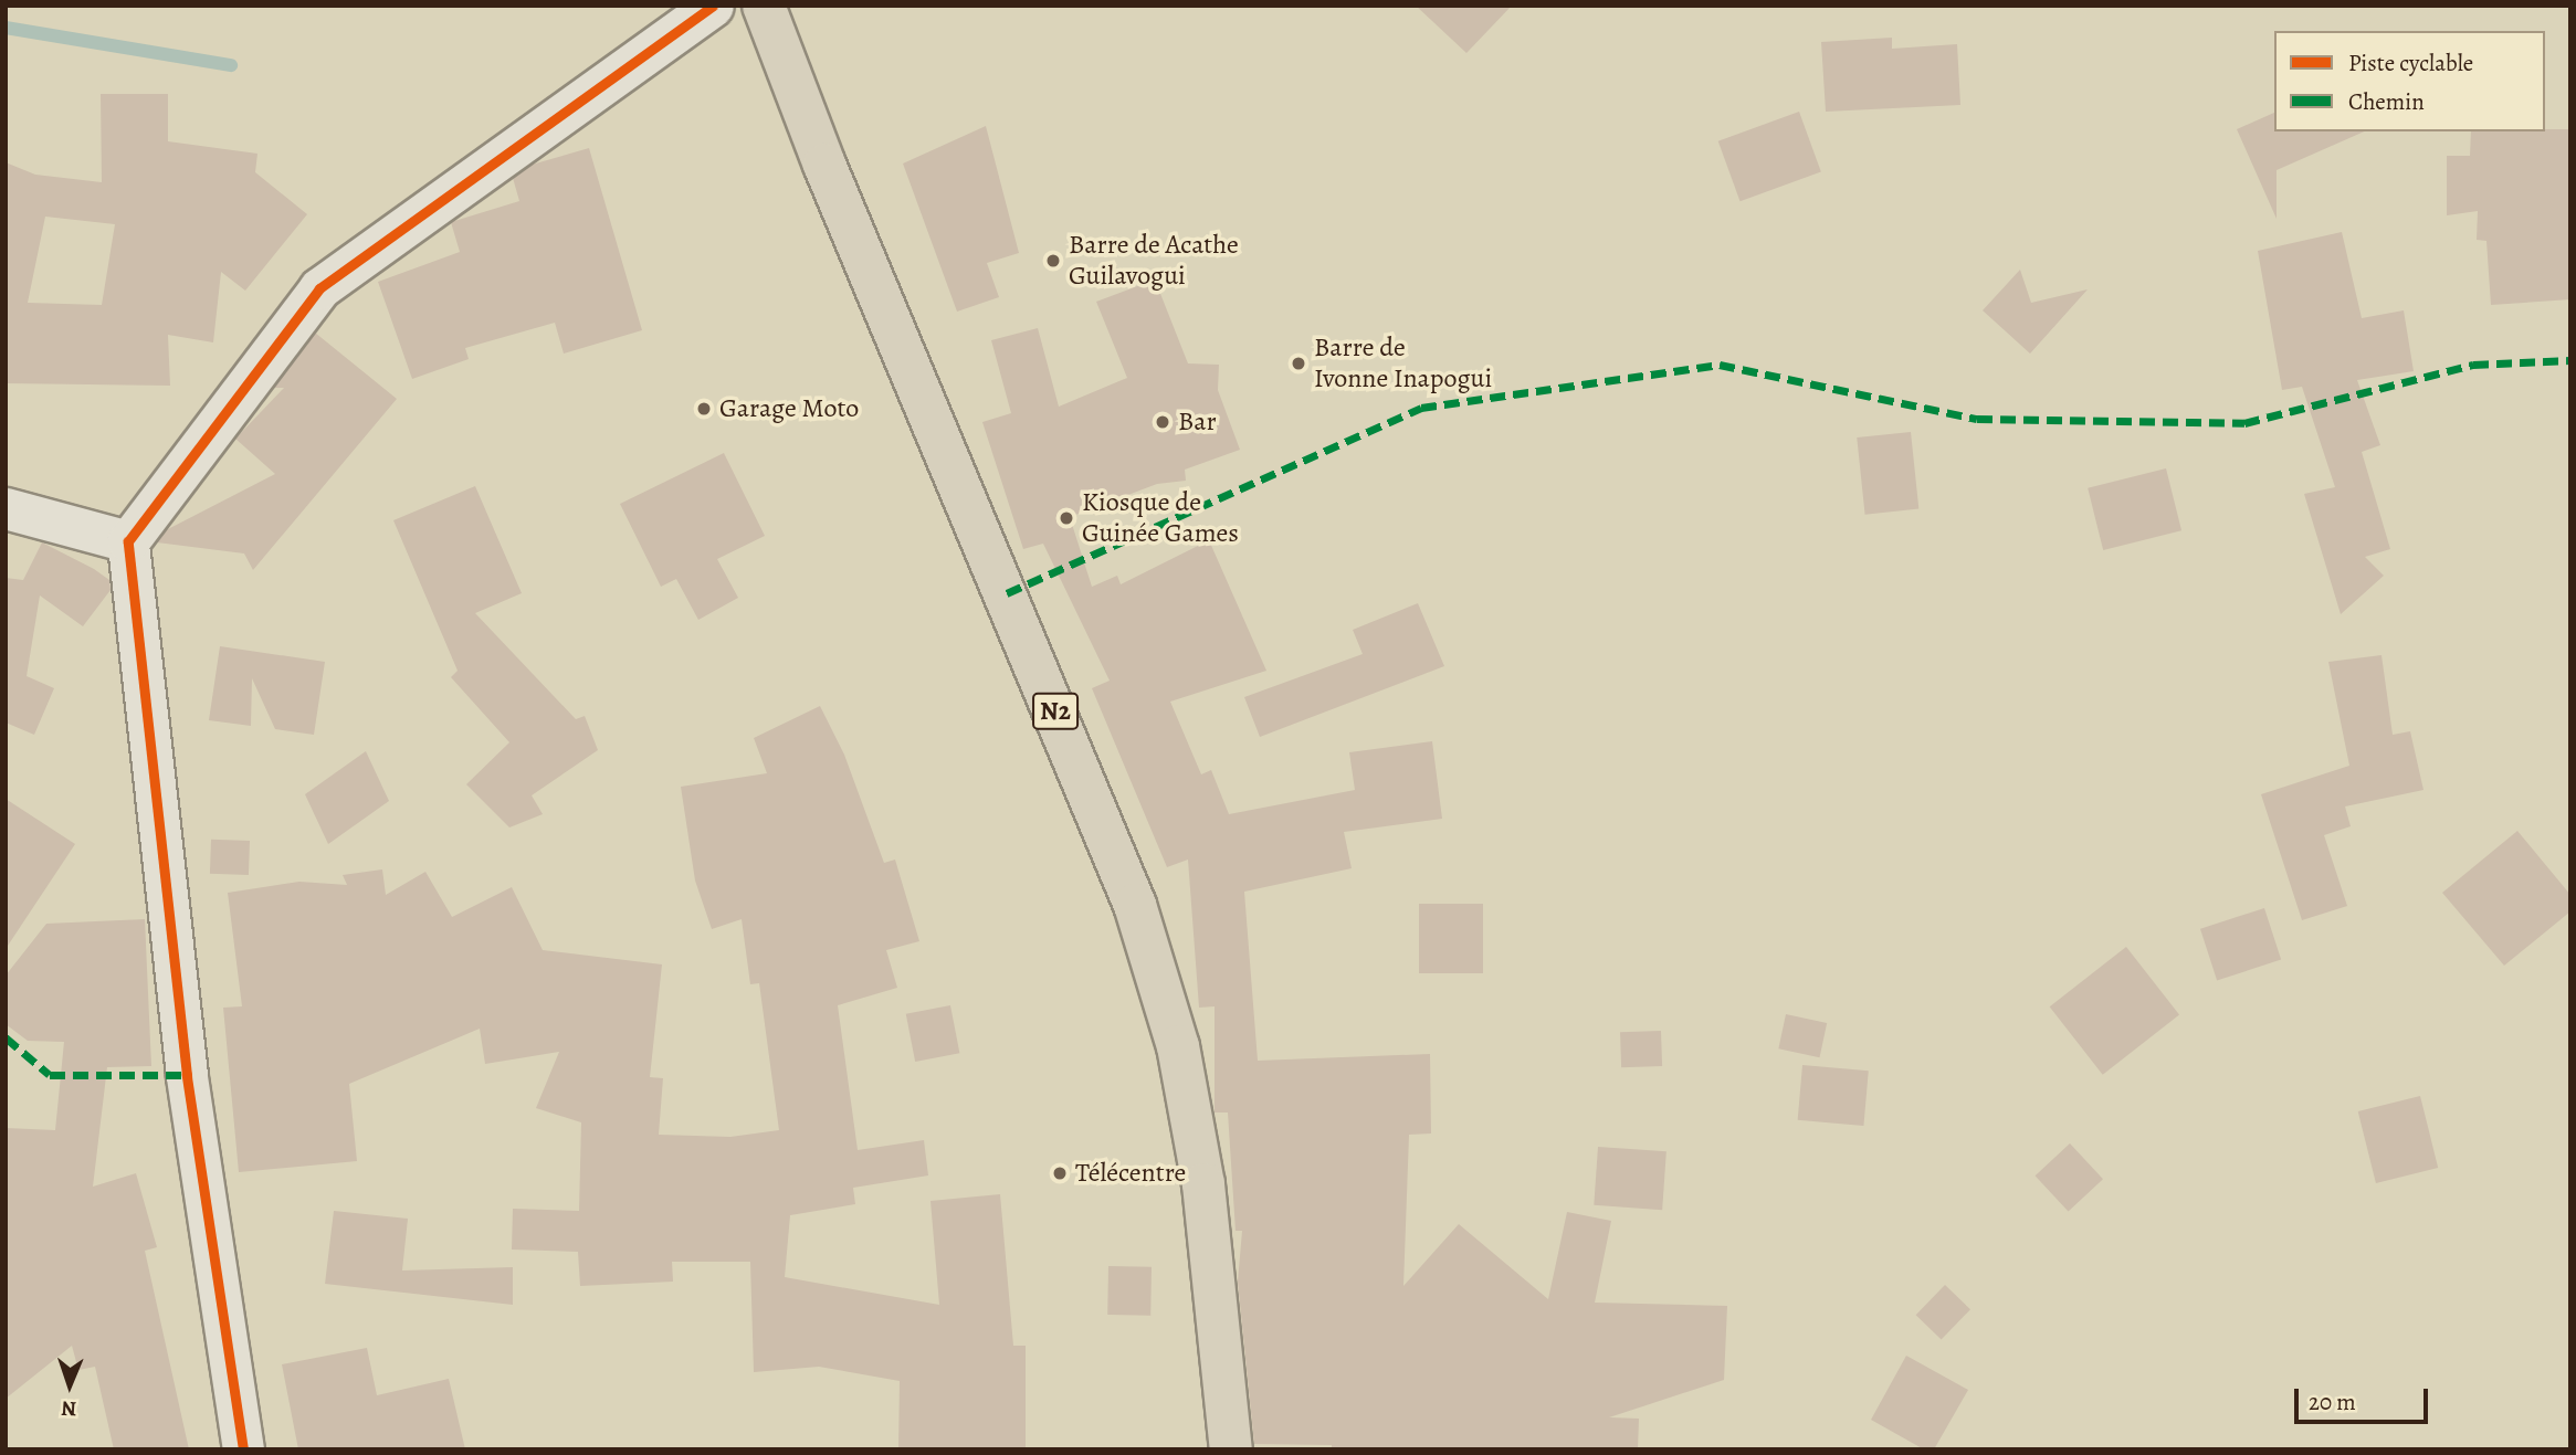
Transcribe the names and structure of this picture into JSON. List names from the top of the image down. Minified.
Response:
{"streets":{"highway":["N2"]},"places":["Barre de Acathe Guilavogui","Barre de Ivonne Inapogui","Garage Moto","Bar","Kiosque de Guinée Games","Télécentre"],"legend":["Piste cyclable","Chemin"],"scale_bar":"20 m","north":"bottom"}
